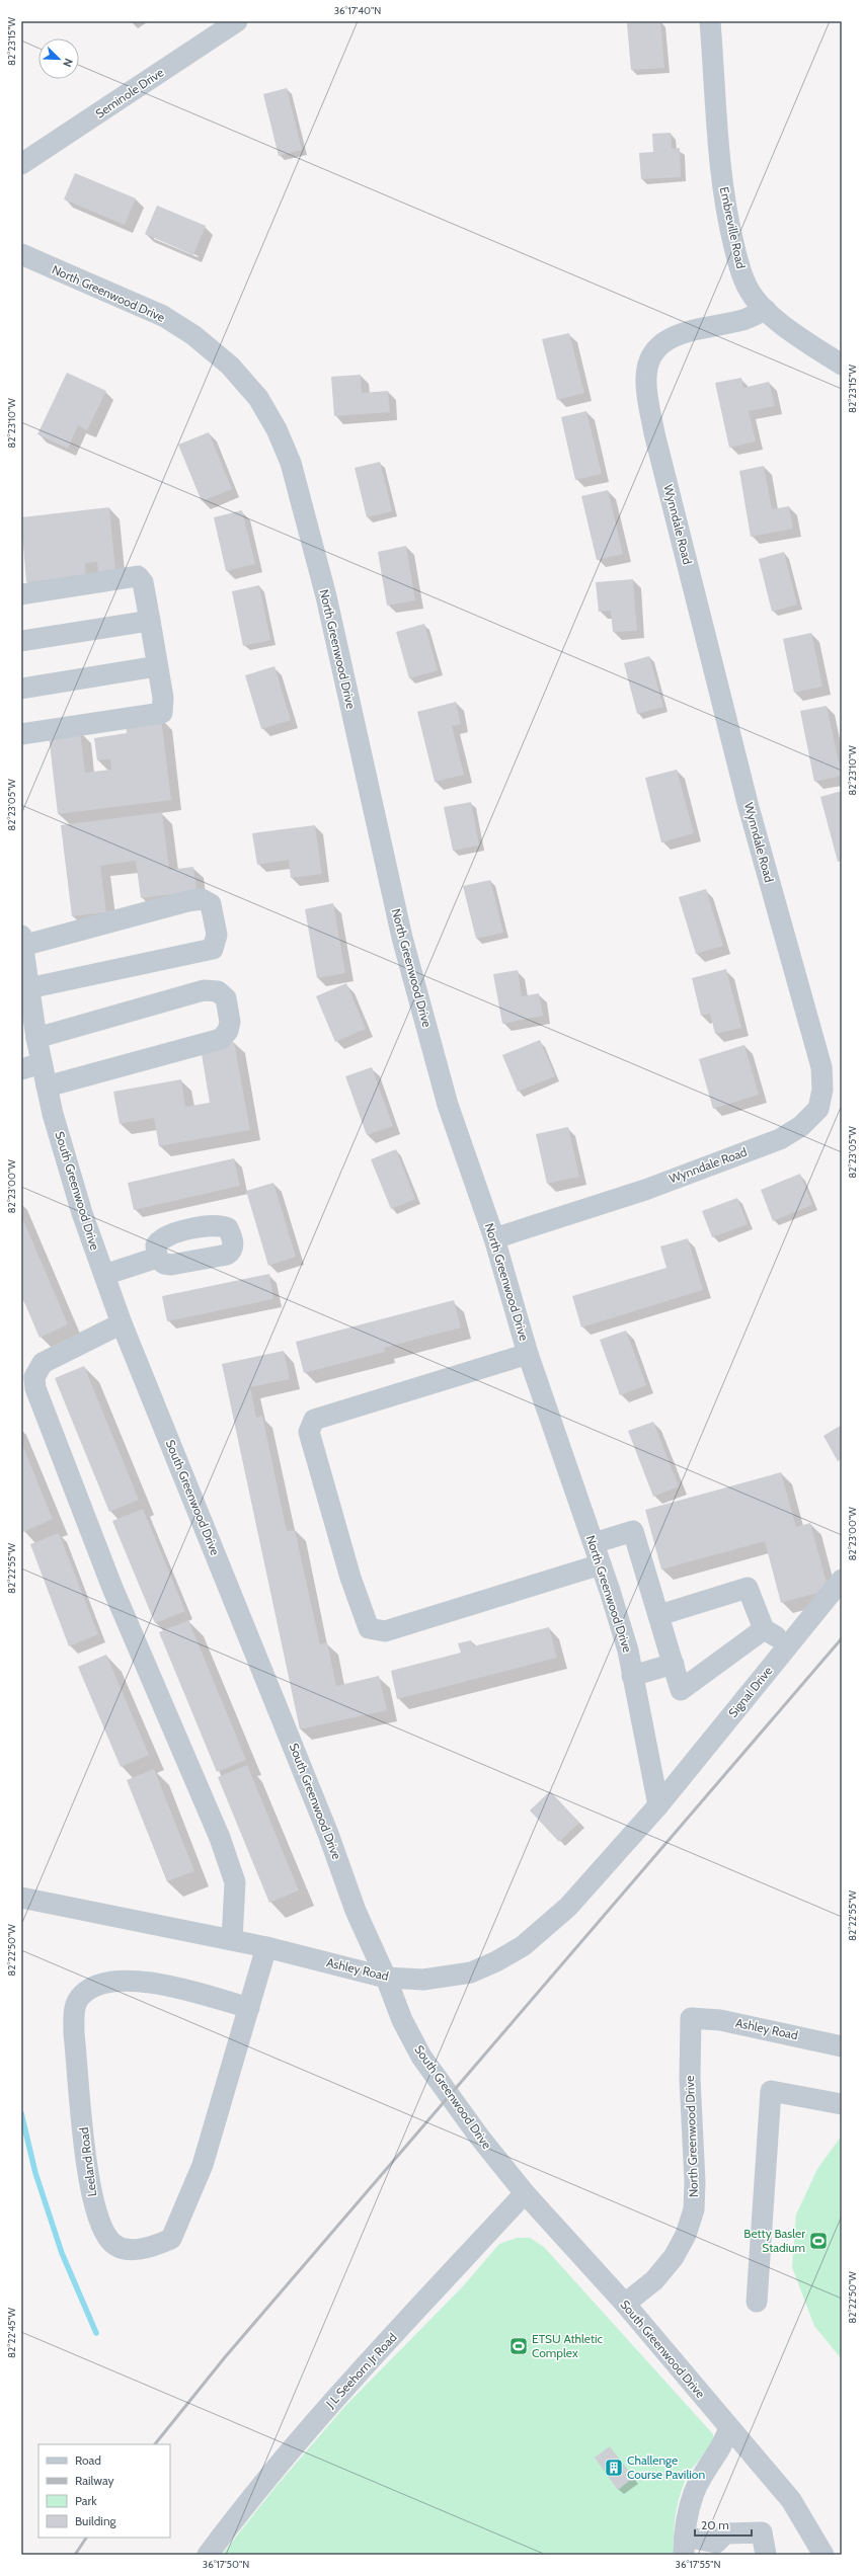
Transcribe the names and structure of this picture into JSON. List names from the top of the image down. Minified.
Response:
{"streets":{"street":["Seminole Drive","Embreville Road","North Greenwood Drive","Wynndale Road","South Greenwood Drive","Signal Drive","Ashley Road","Leeland Road","J L Seehorn Jr Road"]},"crossings":[["Embreville Road","Wynndale Road"],["North Greenwood Drive","Wynndale Road"],["North Greenwood Drive","South Greenwood Drive"],["North Greenwood Drive","Signal Drive"],["North Greenwood Drive","Ashley Road"],["South Greenwood Drive","Ashley Road"],["South Greenwood Drive","J L Seehorn Jr Road"],["Signal Drive","Ashley Road"],["Ashley Road","Leeland Road"]],"places":{"sports":["Betty Basler Stadium","ETSU Athletic Complex"],"building":["Challenge Course Pavilion"]},"legend":["Road","Railway","Park","Building"],"scale_bar":"20 m","north":"bottom right","coordinates":["36°17'40\"N","82°23'15\"W","82°23'10\"W","82°23'05\"W","82°23'00\"W","82°22'55\"W","82°22'50\"W","82°22'45\"W","36°17'50\"N","36°17'55\"N"]}
